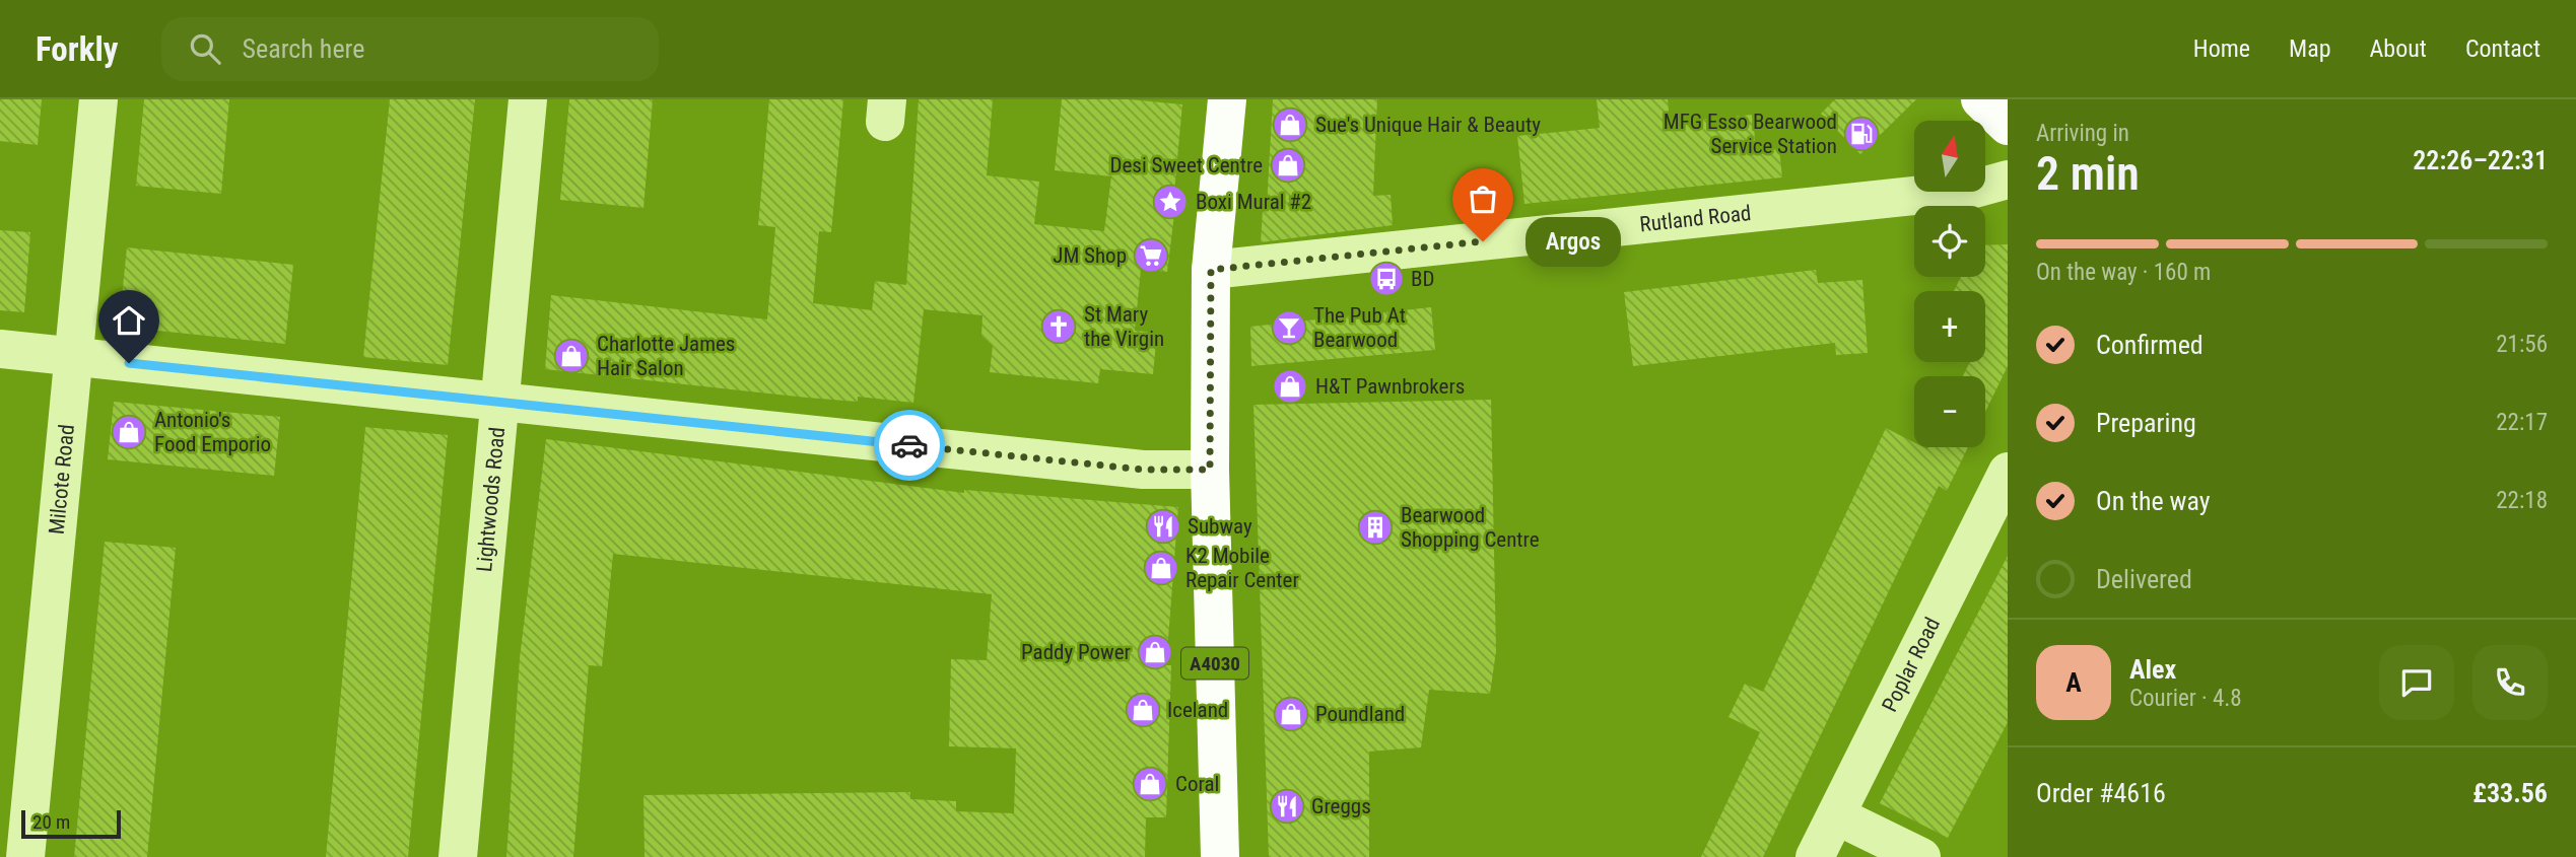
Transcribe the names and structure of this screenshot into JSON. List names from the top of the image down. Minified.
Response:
{"streets":{"main road":["A4030"],"street":["Rutland Road","Milcote Road","Lightwoods Road","Poplar Road"]},"crossings":[["Rutland Road","A4030"]],"places":{"shop":["Sue's Unique Hair & Beauty","Desi Sweet Centre","Charlotte James Hair Salon","H&T Pawnbrokers","Antonio's Food Emporio","K2 Mobile Repair Center","Paddy Power","Iceland","Poundland","Coral"],"fuel station":["MFG Esso Bearwood Service Station"],"place":["Boxi Mural #2"],"other":["Argos"],"supermarket":["JM Shop"],"bus stop":["BD"],"church":["St Mary the Virgin"],"bar":["The Pub At Bearwood"],"restaurant":["Subway","Greggs"],"building":["Bearwood Shopping Centre"]},"scale_bar":"20 m","north":"top","page":{"header":"Forkly","search":"Search here","nav":["Home","Map","About","Contact"],"heading":["2 min","Arriving in","22:26–22:31"],"panel":["Alex","Courier · 4.8","Order #4616","£33.56"],"map_buttons":["+","−"],"bubble":"Argos","bar":"On the way · 160 m","list":[["Confirmed","21:56"],["Preparing","22:17"],["On the way","22:18"],"Delivered"],"round":"A","scale":"20 m"}}
